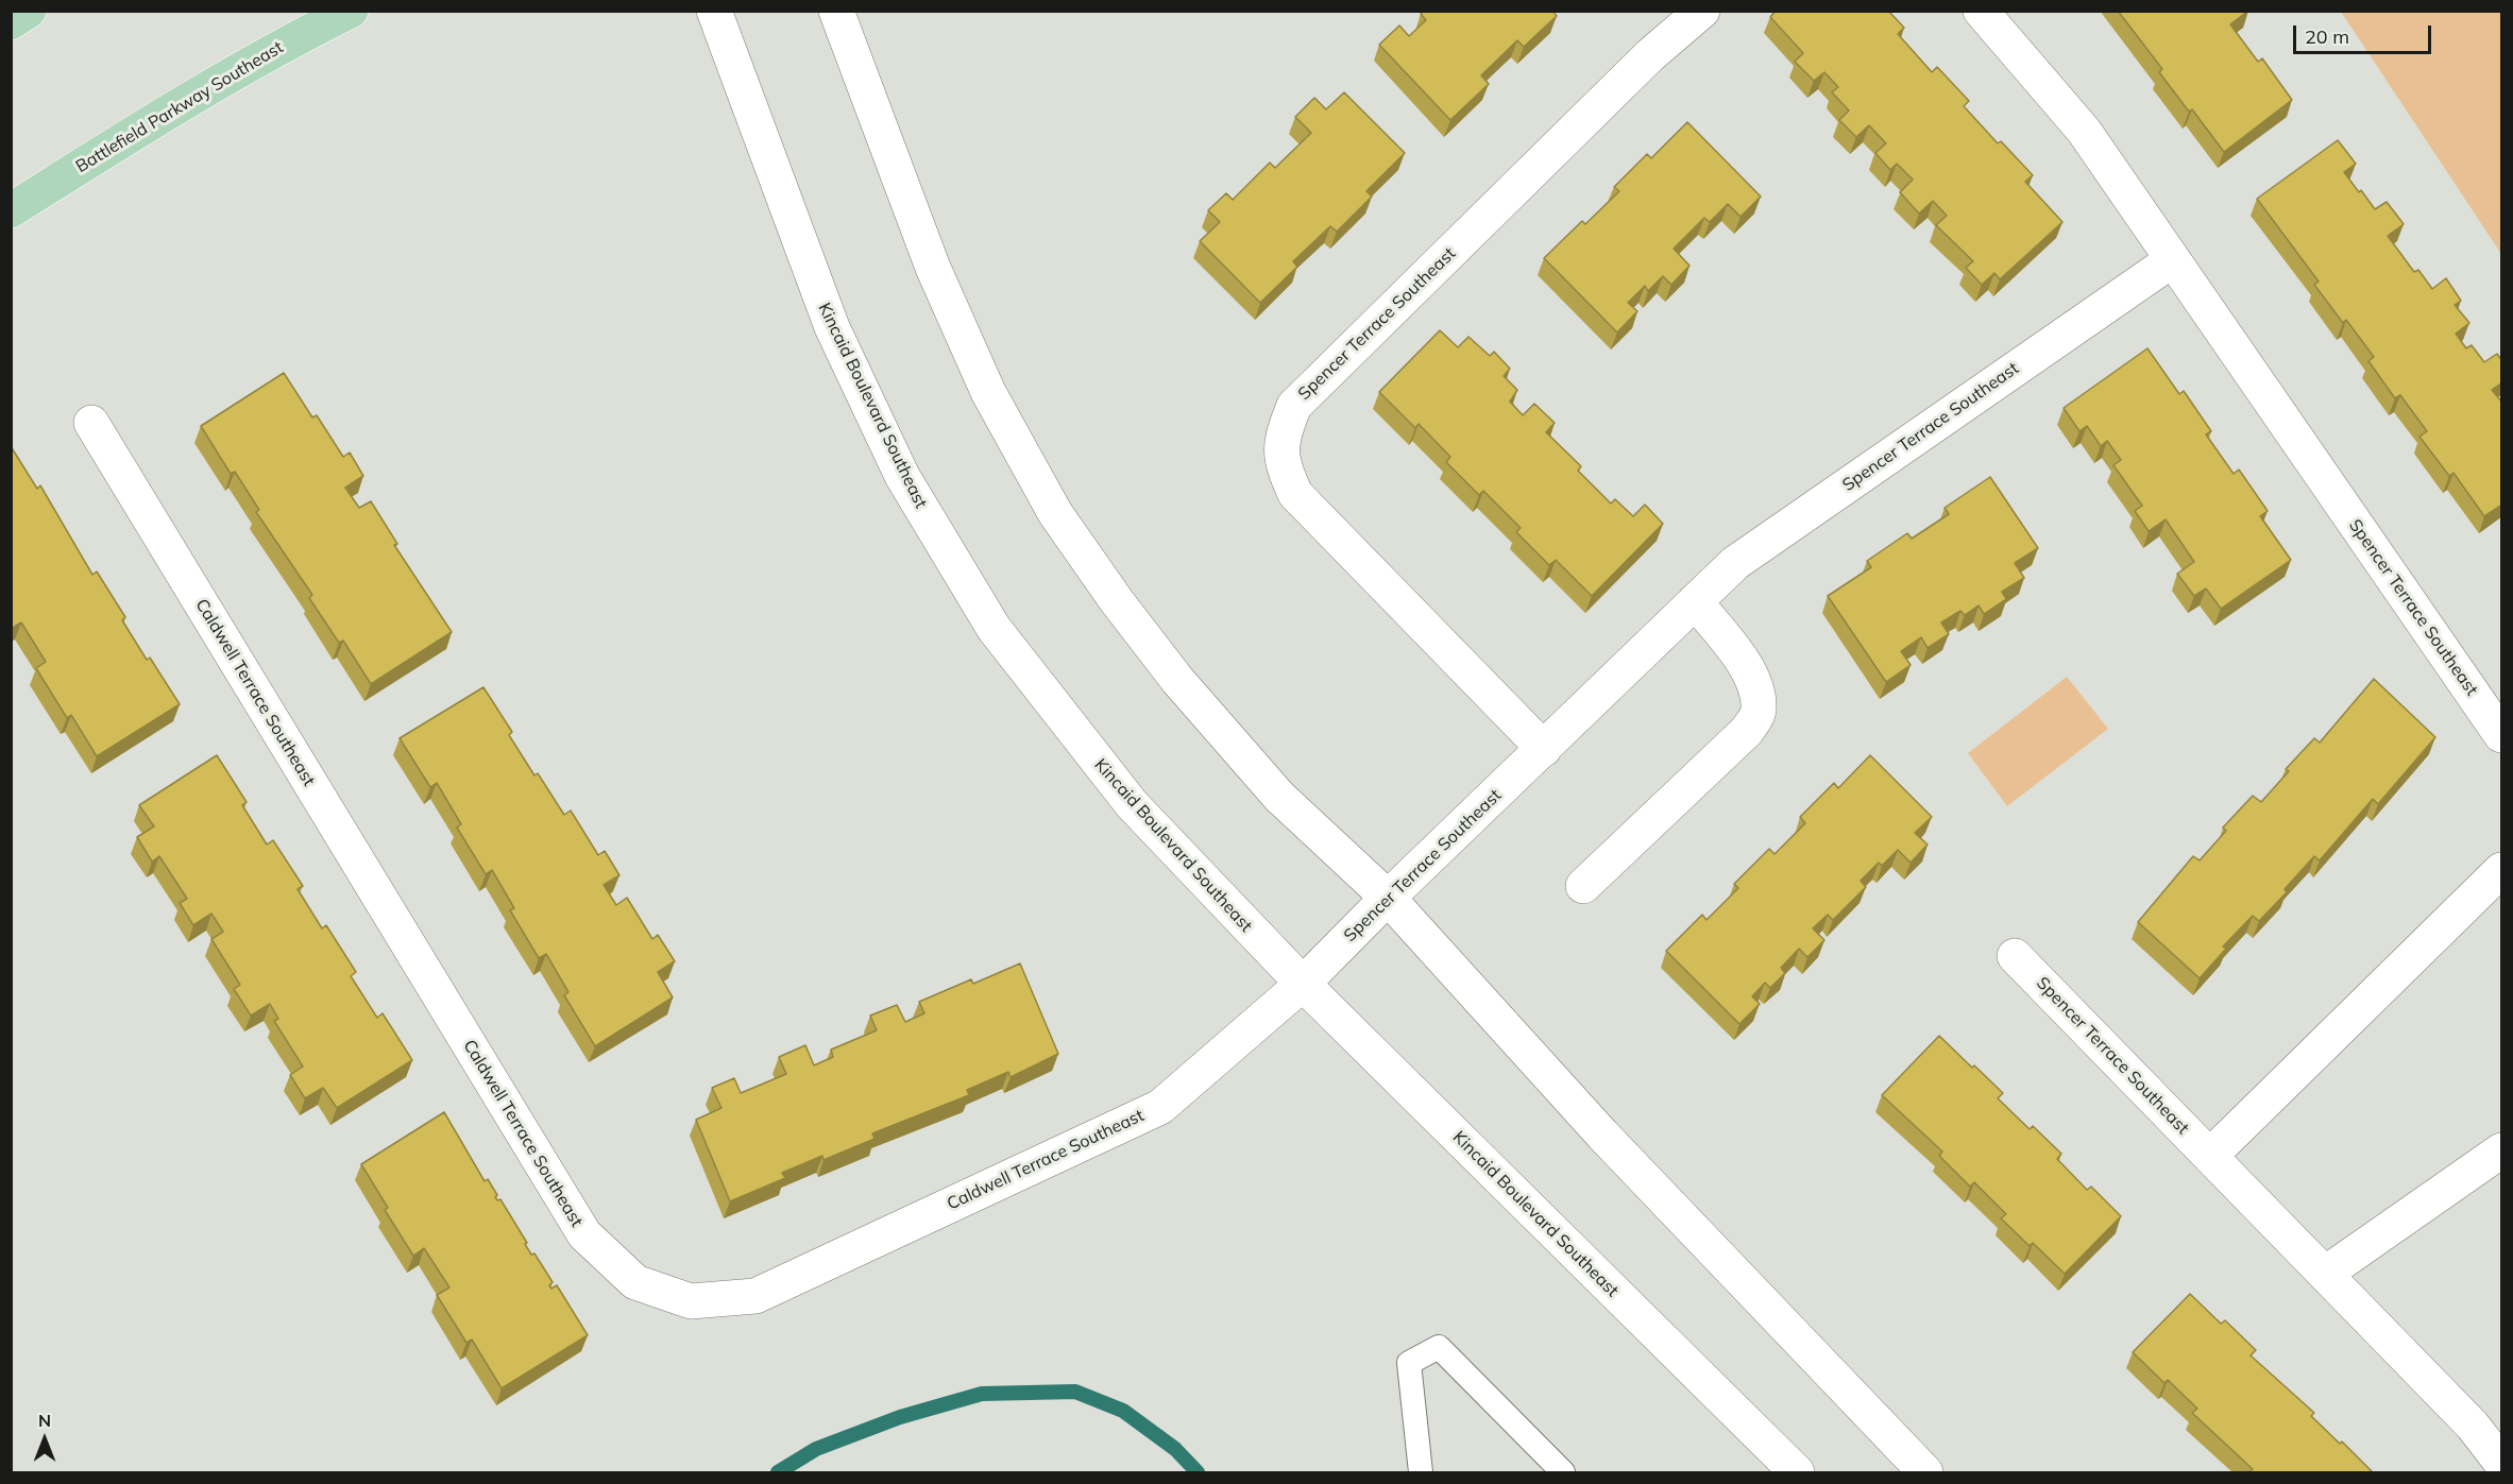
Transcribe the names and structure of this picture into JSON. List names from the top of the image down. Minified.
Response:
{"streets":{"main road":["Battlefield Parkway Southeast"],"street":["Spencer Terrace Southeast","Kincaid Boulevard Southeast","Caldwell Terrace Southeast"]},"crossings":[["Spencer Terrace Southeast","Kincaid Boulevard Southeast"],["Spencer Terrace Southeast","Caldwell Terrace Southeast"],["Kincaid Boulevard Southeast","Caldwell Terrace Southeast"]],"scale_bar":"20 m","north":"top"}
